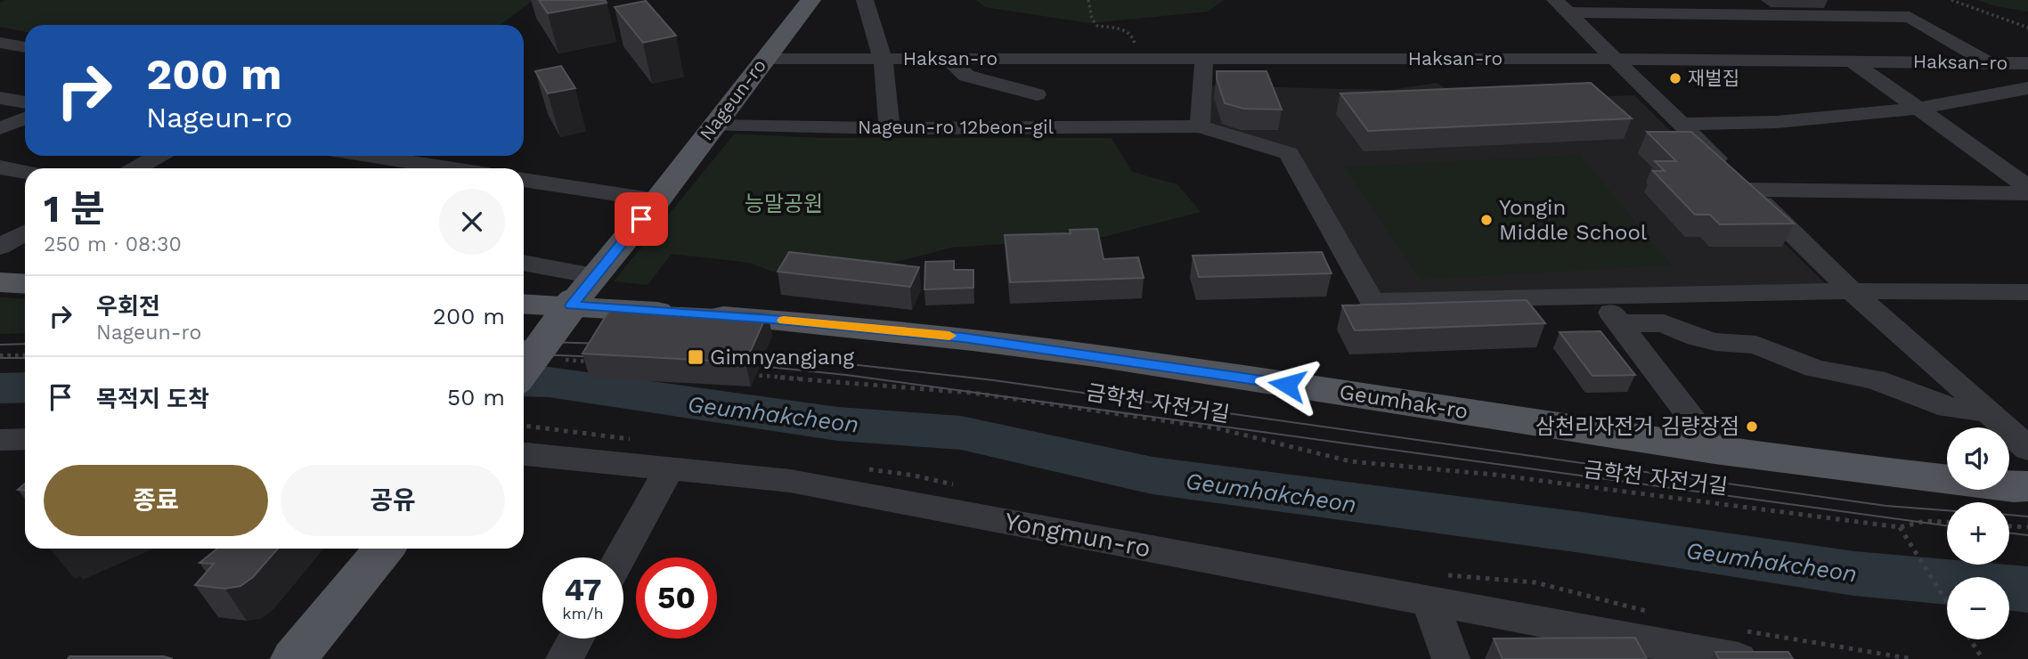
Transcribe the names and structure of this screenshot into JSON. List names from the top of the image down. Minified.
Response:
{"streets":{"main road":["Nageun-ro","Geumhak-ro"],"street":["Haksan-ro","Nageun-ro 12beon-gil","Yongmun-ro"],"path":["금학천 자전거길"]},"crossings":[["Haksan-ro","Nageun-ro"],["Nageun-ro","Nageun-ro 12beon-gil"],["Nageun-ro","Geumhak-ro"]],"water":["Geumhakcheon"],"parks":["능말공원"],"places":{"other":["재벌집","Yongin Middle School","삼천리자전거 김량장점"],"transit":["Gimnyangjang"]},"page":{"turn":["200 m","Nageun-ro"],"heading":["1 분","250 m · 08:30"],"list":[{"name":"우회전","note":"Nageun-ro","value":"200 m"},{"name":"목적지 도착","value":"50 m"}],"map_buttons":["+","−"],"buttons":["종료","공유"],"speed":"47 km/h","limit":"50"}}
